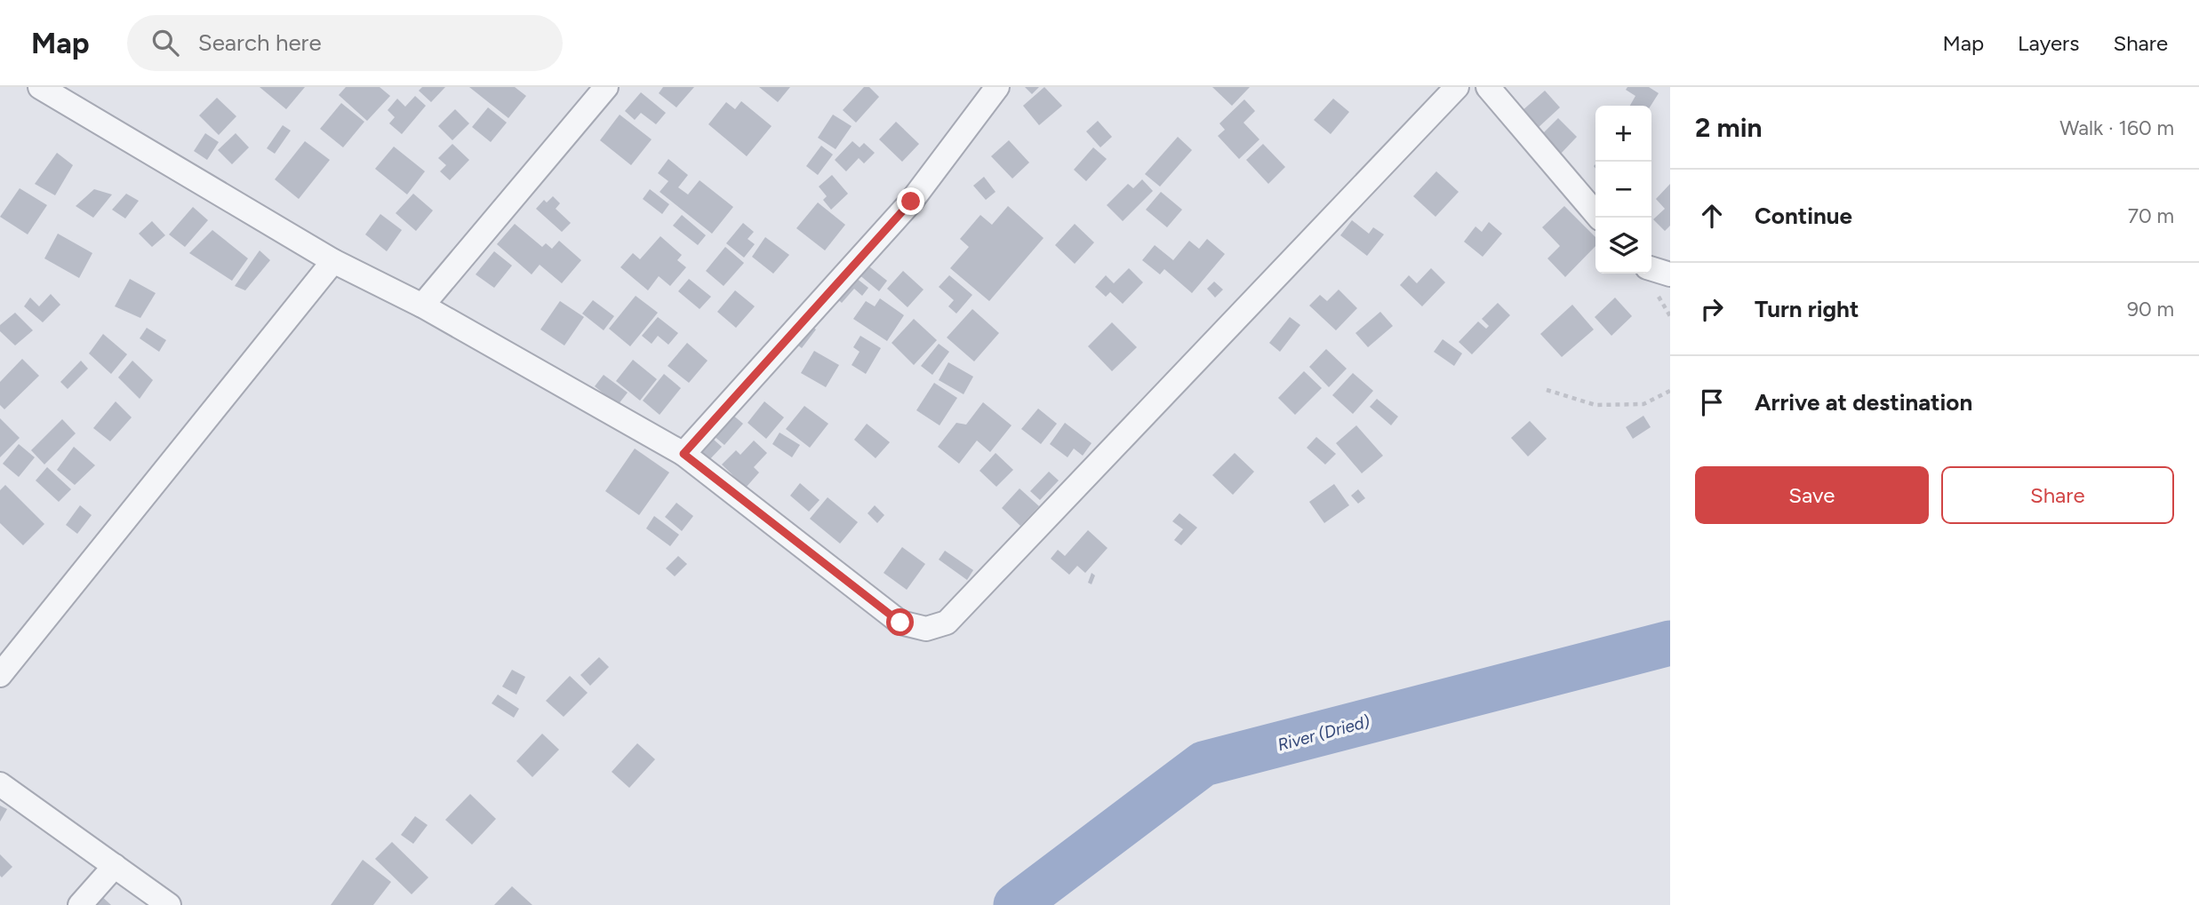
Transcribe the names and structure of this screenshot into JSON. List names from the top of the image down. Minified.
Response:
{"water":["River (Dried)"],"page":{"header":"Map","search":"Search here","nav":["Map","Layers","Share"],"heading":["2 min","Walk · 160 m"],"map_buttons":["+","−"],"list":[["Continue","70 m"],["Turn right","90 m"],"Arrive at destination"],"buttons":["Save","Share"]}}
